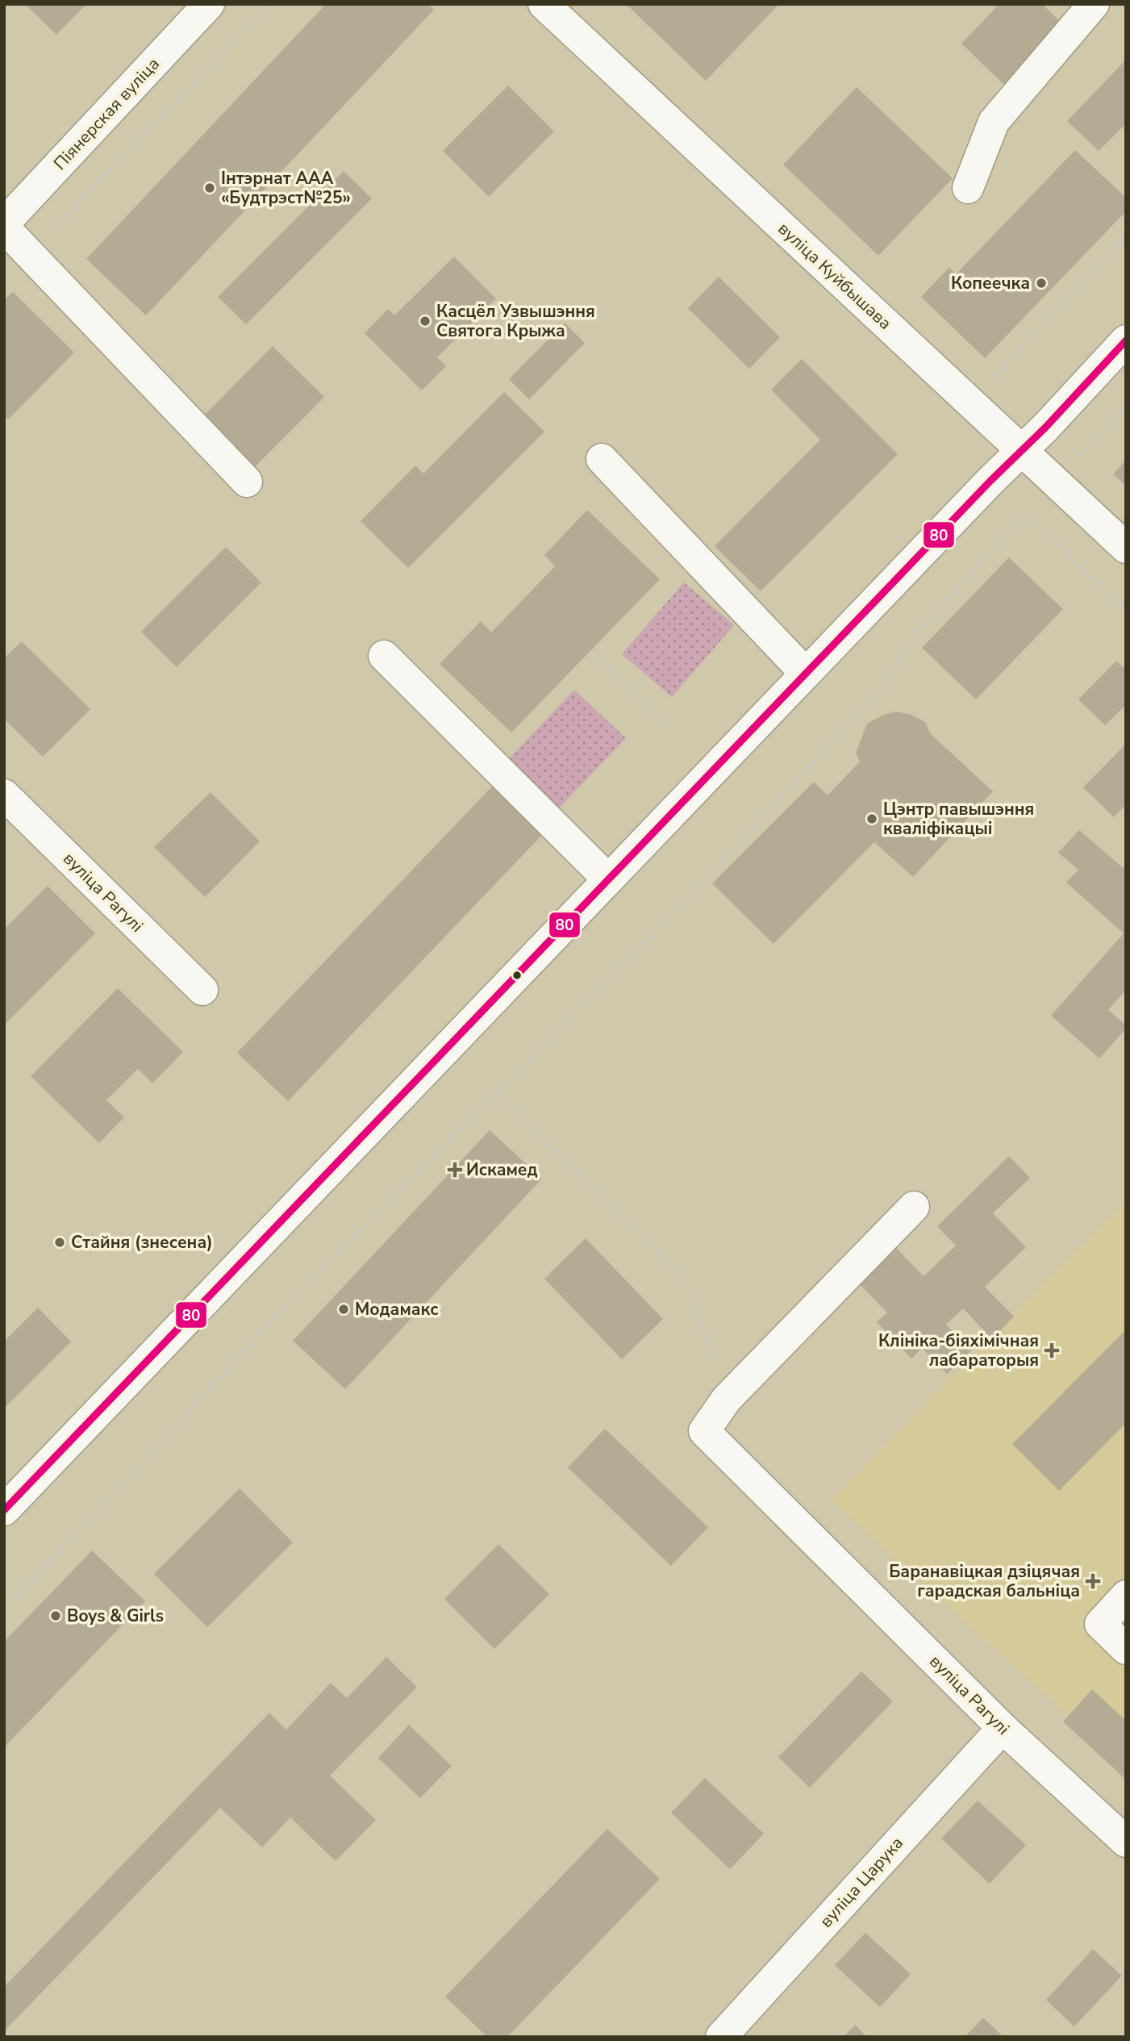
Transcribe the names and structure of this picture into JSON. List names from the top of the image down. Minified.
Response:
{"streets":{"street":["Піянерская вуліца","вуліца Куйбышава","вуліца Рагулі","вуліца Царука"]},"crossings":[["вуліца Рагулі","вуліца Царука"]],"places":{"other":["Інтэрнат ААА «Будтрэст№25»","Копеечка","Касцёл Узвышэння Святога Крыжа","Цэнтр павышэння кваліфікацыі","Стайня (знесена)","Модамакс","Boys & Girls"],"health":["Искамед","Клініка-біяхімічная лабараторыя","Баранавіцкая дзіцячая гарадская бальніца"]},"lines":["transit line 80"]}
